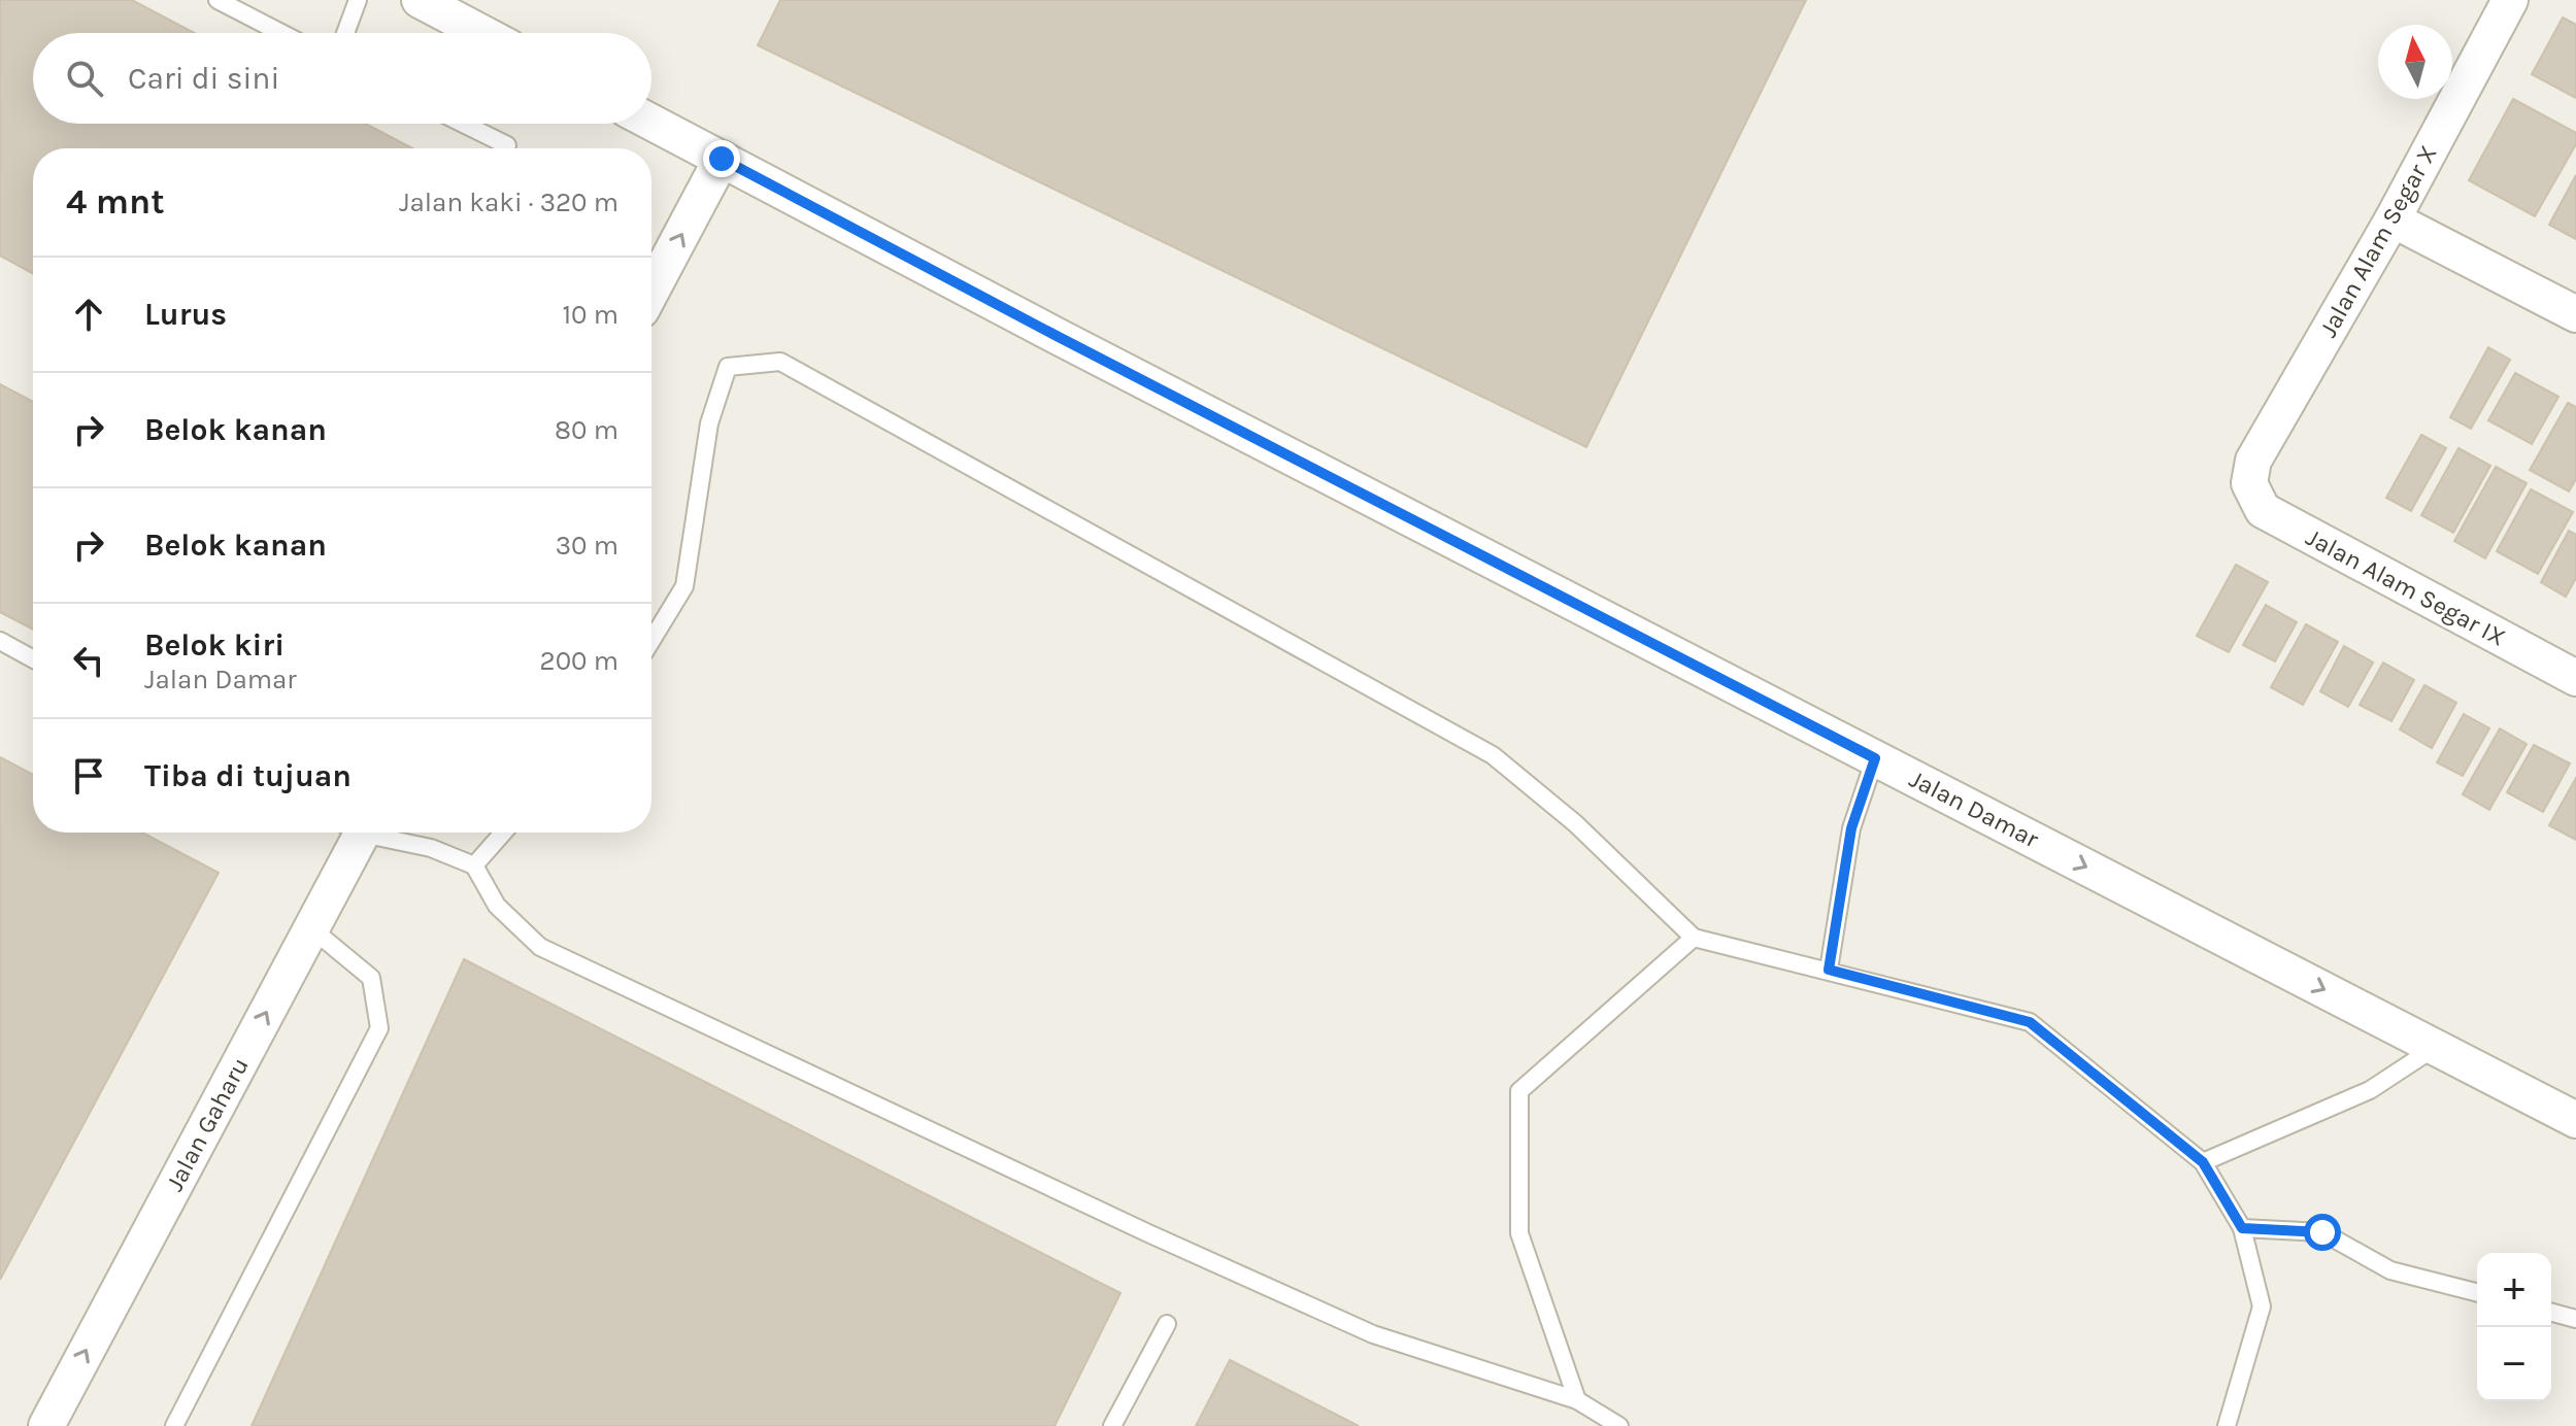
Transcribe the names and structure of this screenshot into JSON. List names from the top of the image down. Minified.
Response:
{"streets":{"street":["Jalan Alam Segar X","Jalan Alam Segar IX","Jalan Damar","Jalan Gaharu"]},"crossings":[["Jalan Alam Segar X","Jalan Alam Segar IX"]],"one_way":["Jalan Gaharu"],"north":"top","page":{"search":"Cari di sini","heading":["4 mnt","Jalan kaki · 320 m"],"list":[["Lurus","10 m"],["Belok kanan","80 m"],["Belok kanan","30 m"],["Belok kiri","Jalan Damar","200 m"],"Tiba di tujuan"],"map_buttons":["+","−"]}}
